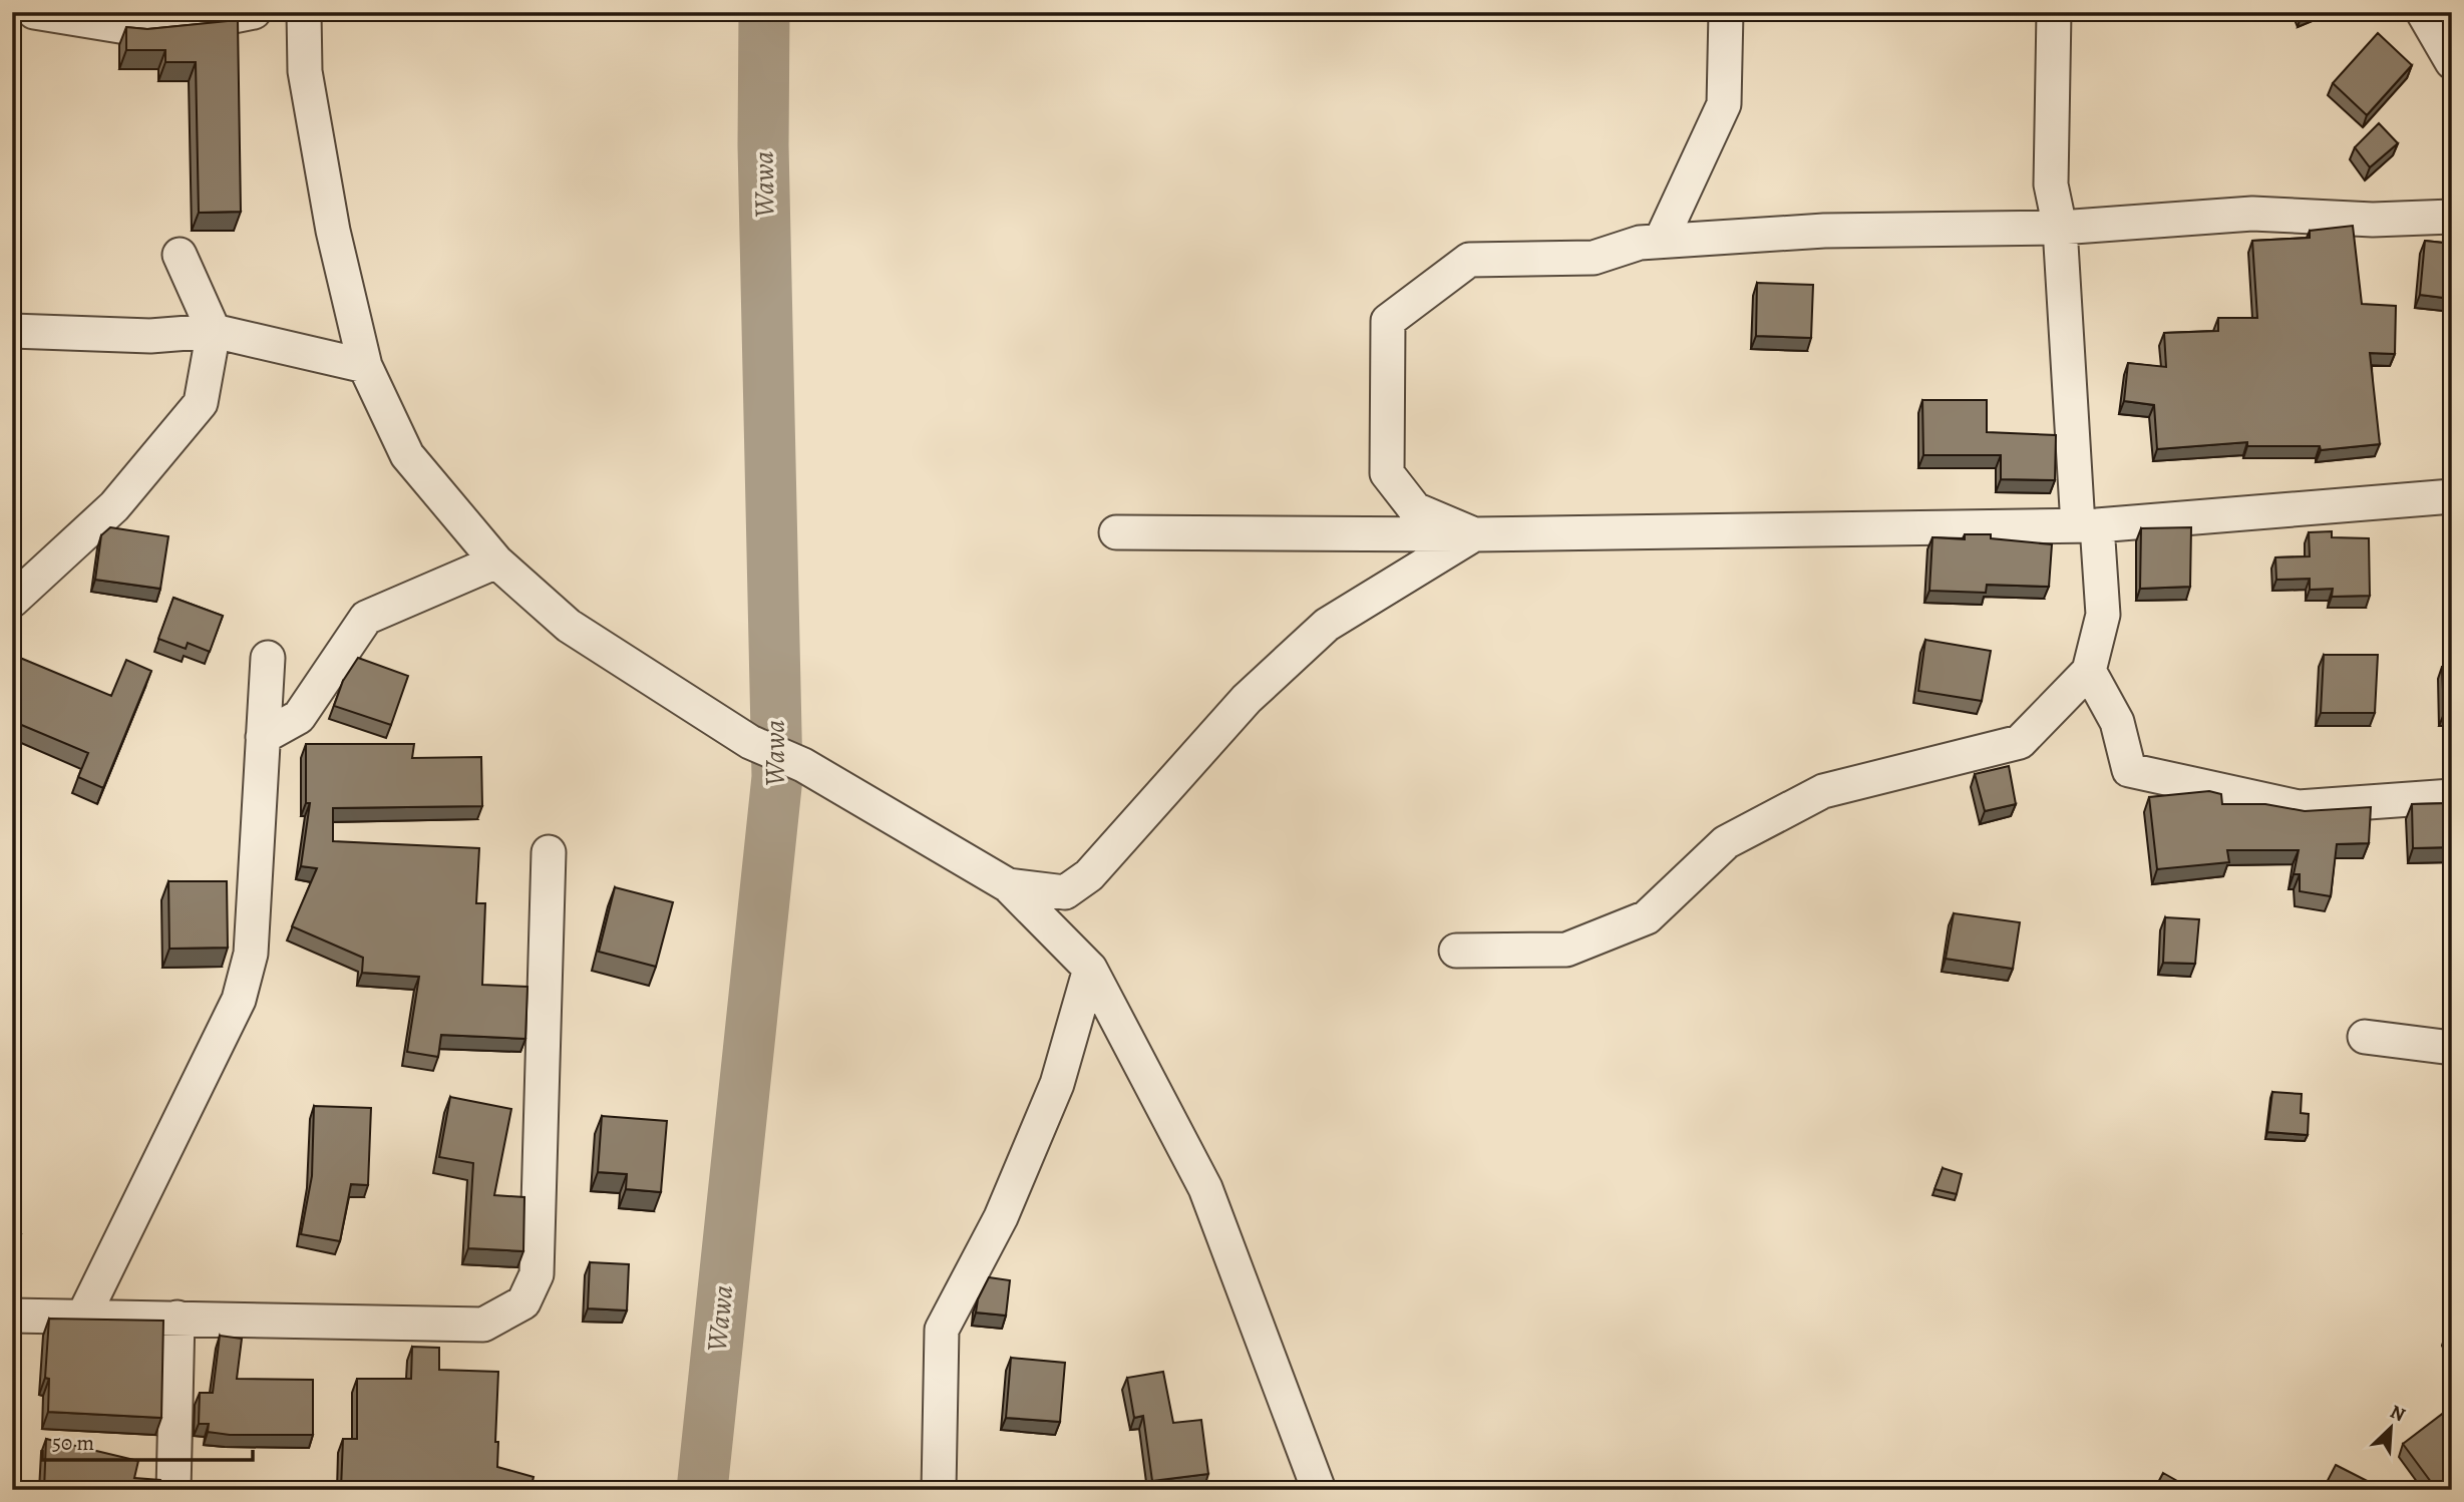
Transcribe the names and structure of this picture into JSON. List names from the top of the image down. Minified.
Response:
{"water":["Wawa"],"scale_bar":"50 m","north":"top right"}
